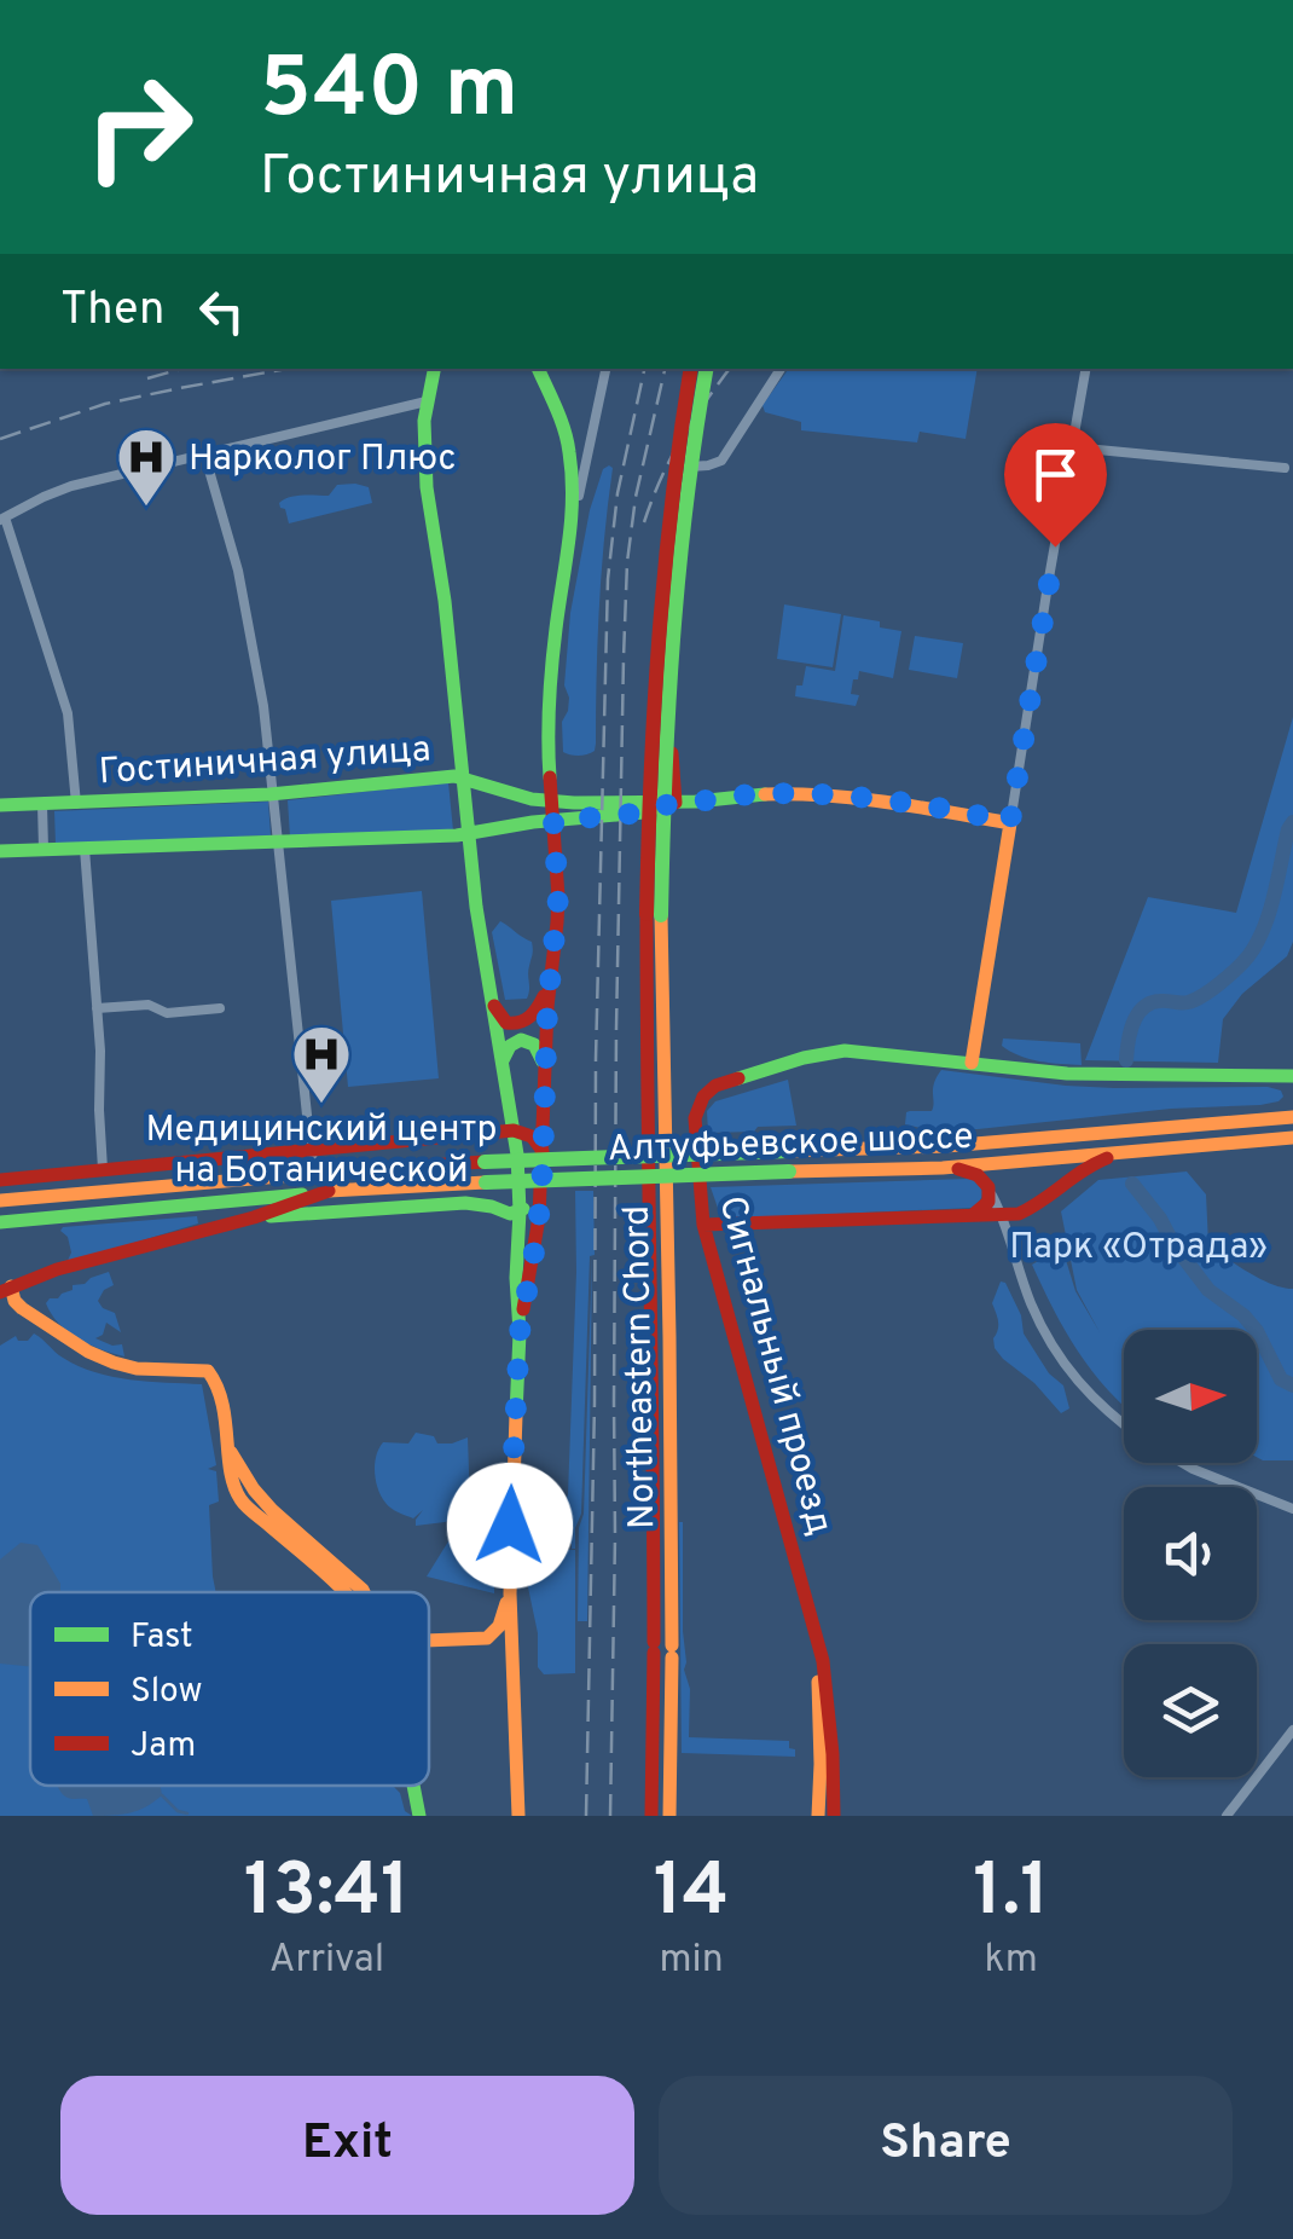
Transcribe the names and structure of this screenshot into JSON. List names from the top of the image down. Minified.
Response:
{"streets":{"main road":["Гостиничная улица","Алтуфьевское шоссе","Сигнальный проезд","Northeastern Chord"]},"parks":["Парк «Отрада»"],"places":{"hospital":["Нарколог Плюс","Медицинский центр на Ботанической"]},"legend":["Fast","Slow","Jam"],"north":"right","page":{"turn":["540 m","Гостиничная улица"],"then":"Then","eta":["13:41","Arrival","14","min","1.1","km"],"buttons":["Exit","Share"]}}
